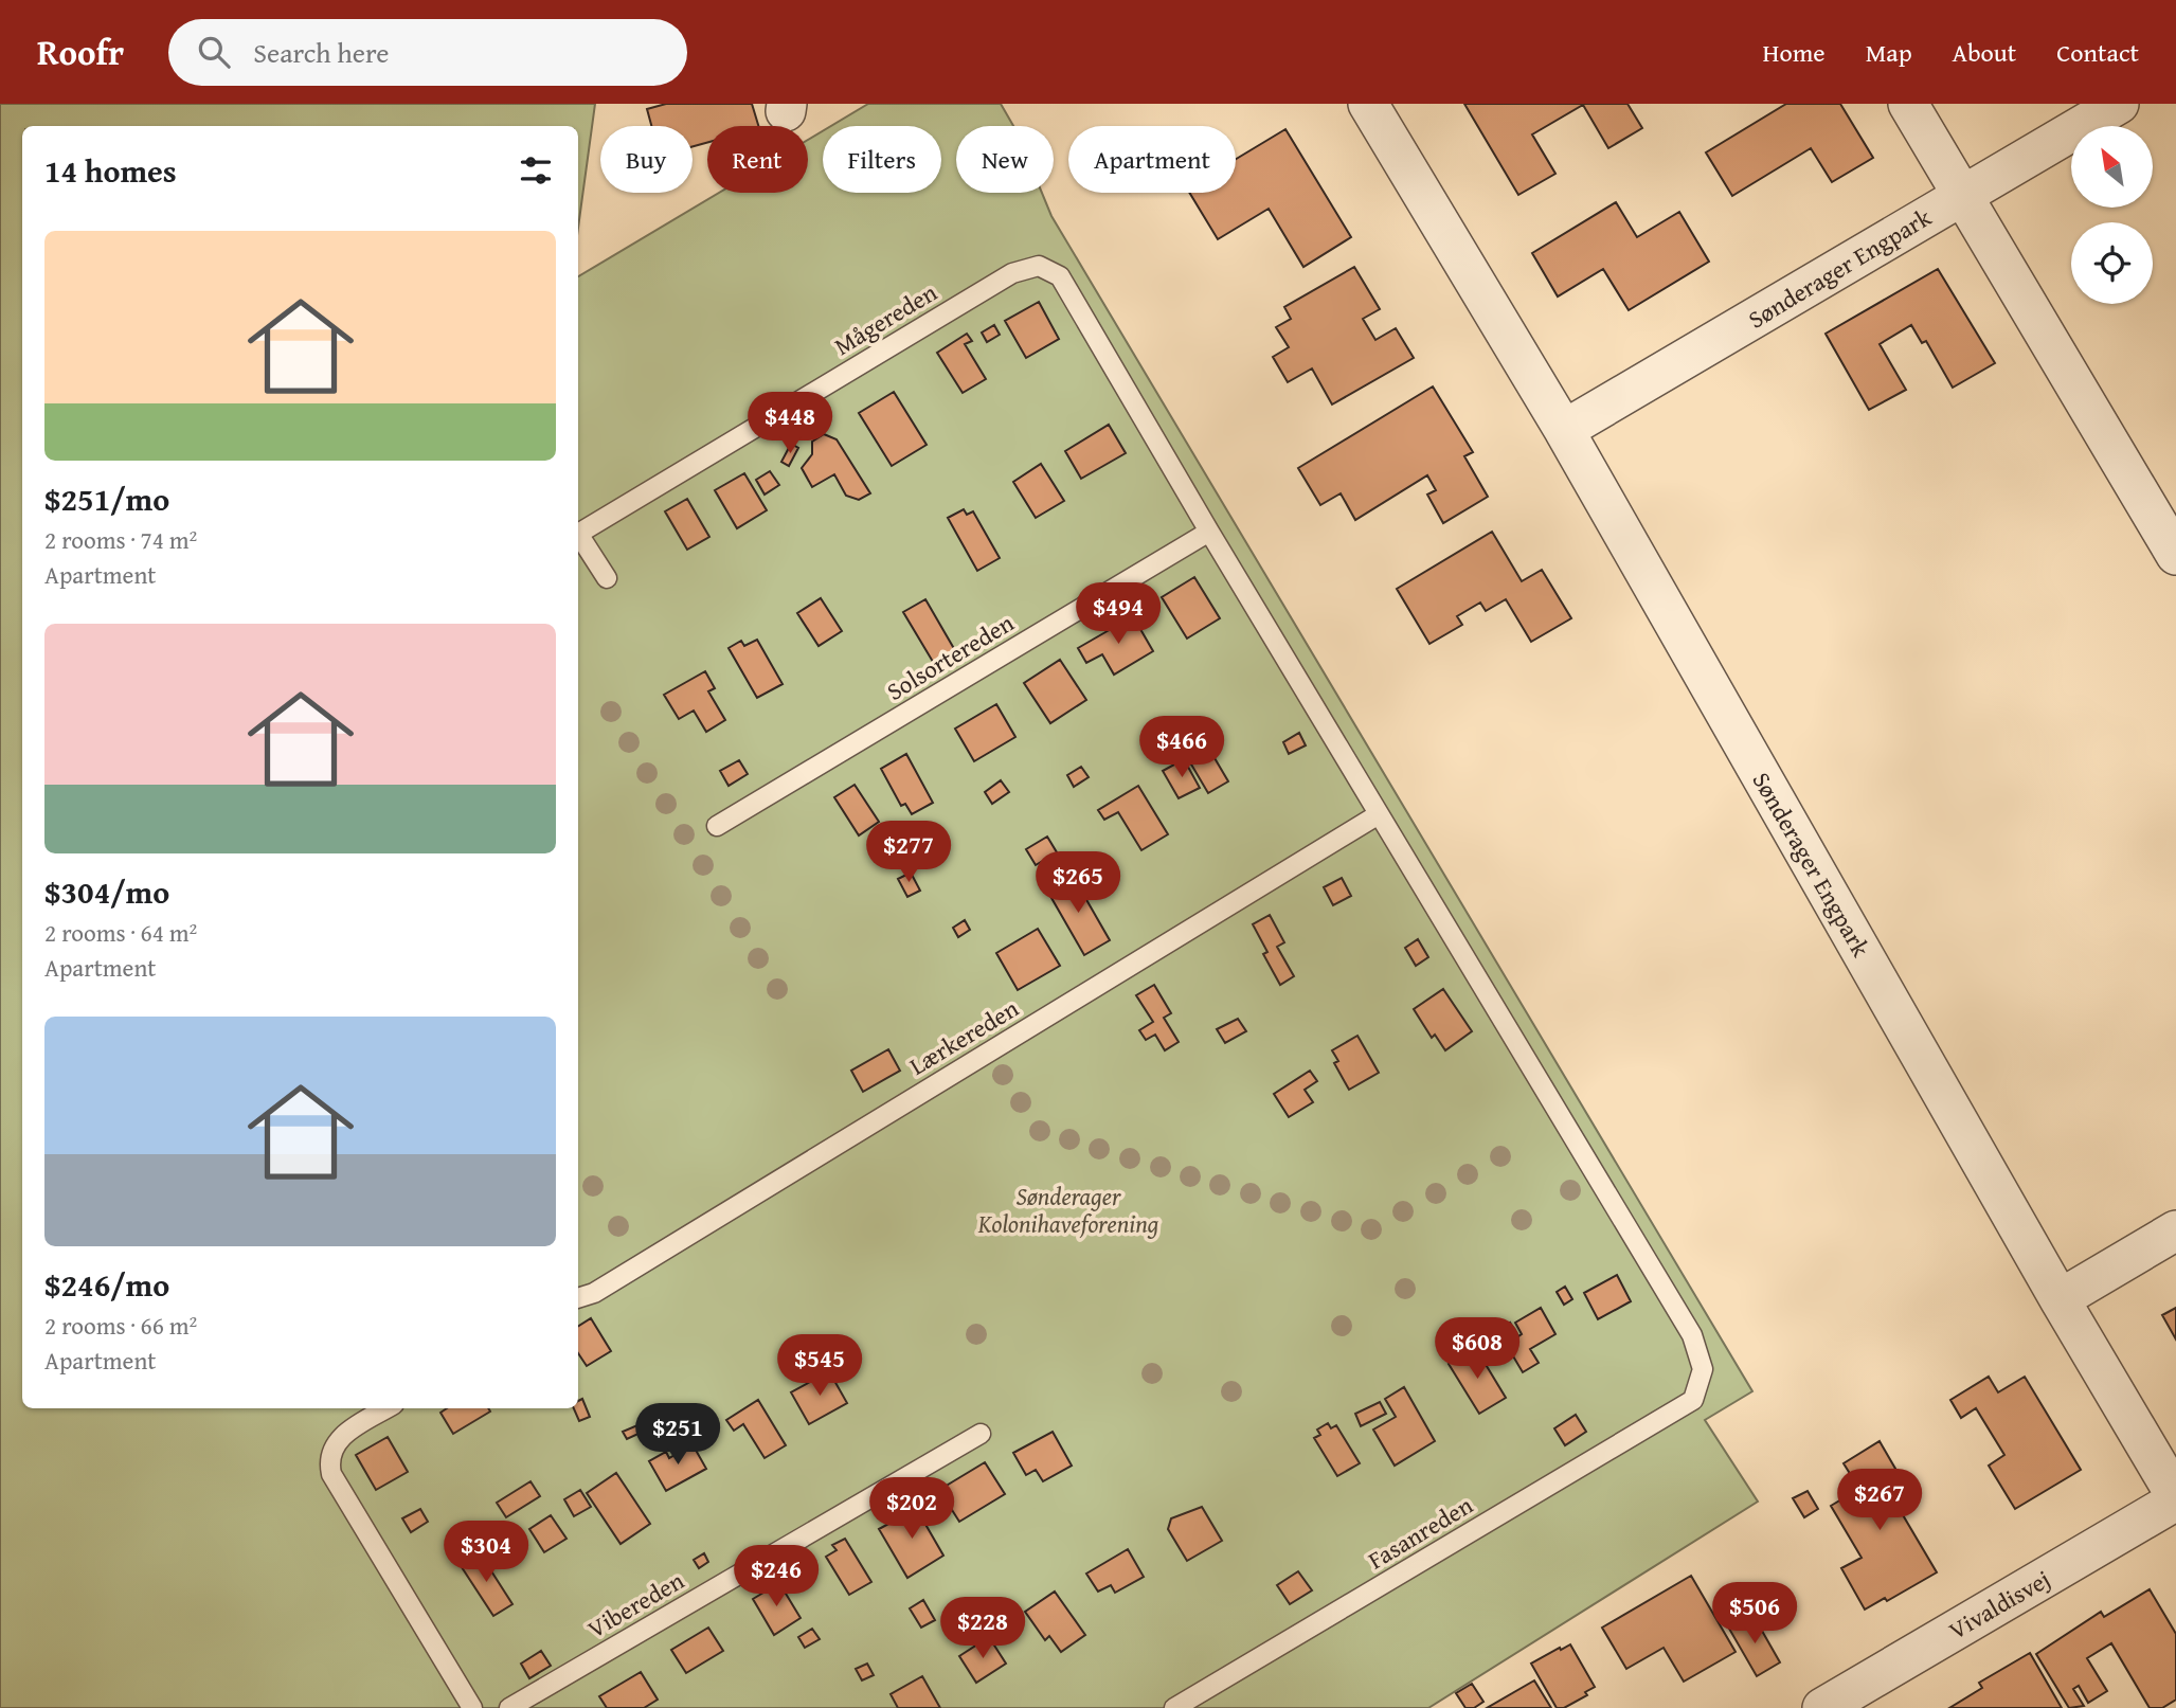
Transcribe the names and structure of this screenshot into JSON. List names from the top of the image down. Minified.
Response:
{"streets":{"street":["Sønderager Engpark","Vivaldisvej"],"lane":["Mågereden","Solsortereden","Lærkereden","Fasanreden","Vibereden"]},"crossings":[["Sønderager Engpark","Vivaldisvej"],["Mågereden","Solsortereden"],["Lærkereden","Fasanreden"]],"parks":["Sønderager Kolonihaveforening"],"north":"top left","page":{"header":"Roofr","search":"Search here","nav":["Home","Map","About","Contact"],"chip":["Buy","Rent","Filters","New","Apartment"],"heading":"14 homes","list":[{"name":"$251/mo","note":"2 rooms · 74 m² · Apartment"},{"name":"$304/mo","note":"2 rooms · 64 m² · Apartment"},{"name":"$246/mo","note":"2 rooms · 66 m² · Apartment"}],"price":["$448","$494","$466","$277","$265","$608","$545","$251","$267","$202","$304","$246","$506","$228"]}}
